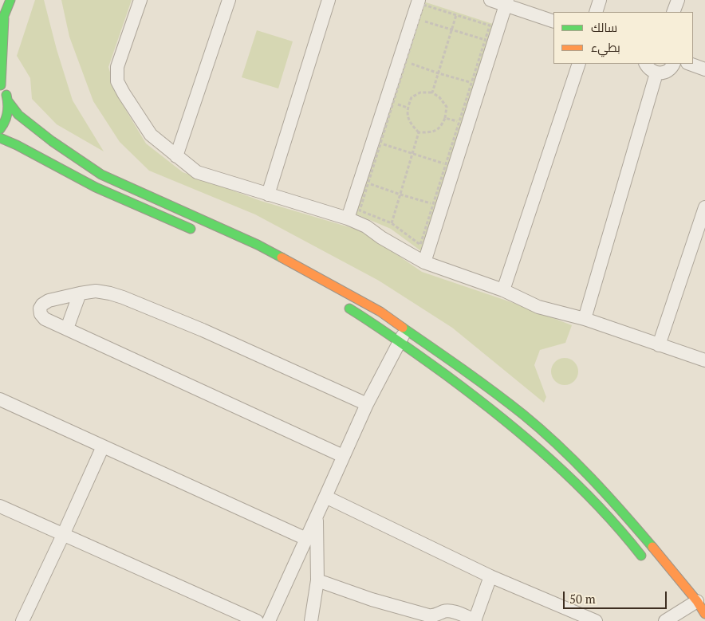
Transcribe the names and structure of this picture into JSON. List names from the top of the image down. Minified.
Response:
{"legend":["سالك","بطيء"],"scale_bar":"50 m"}
